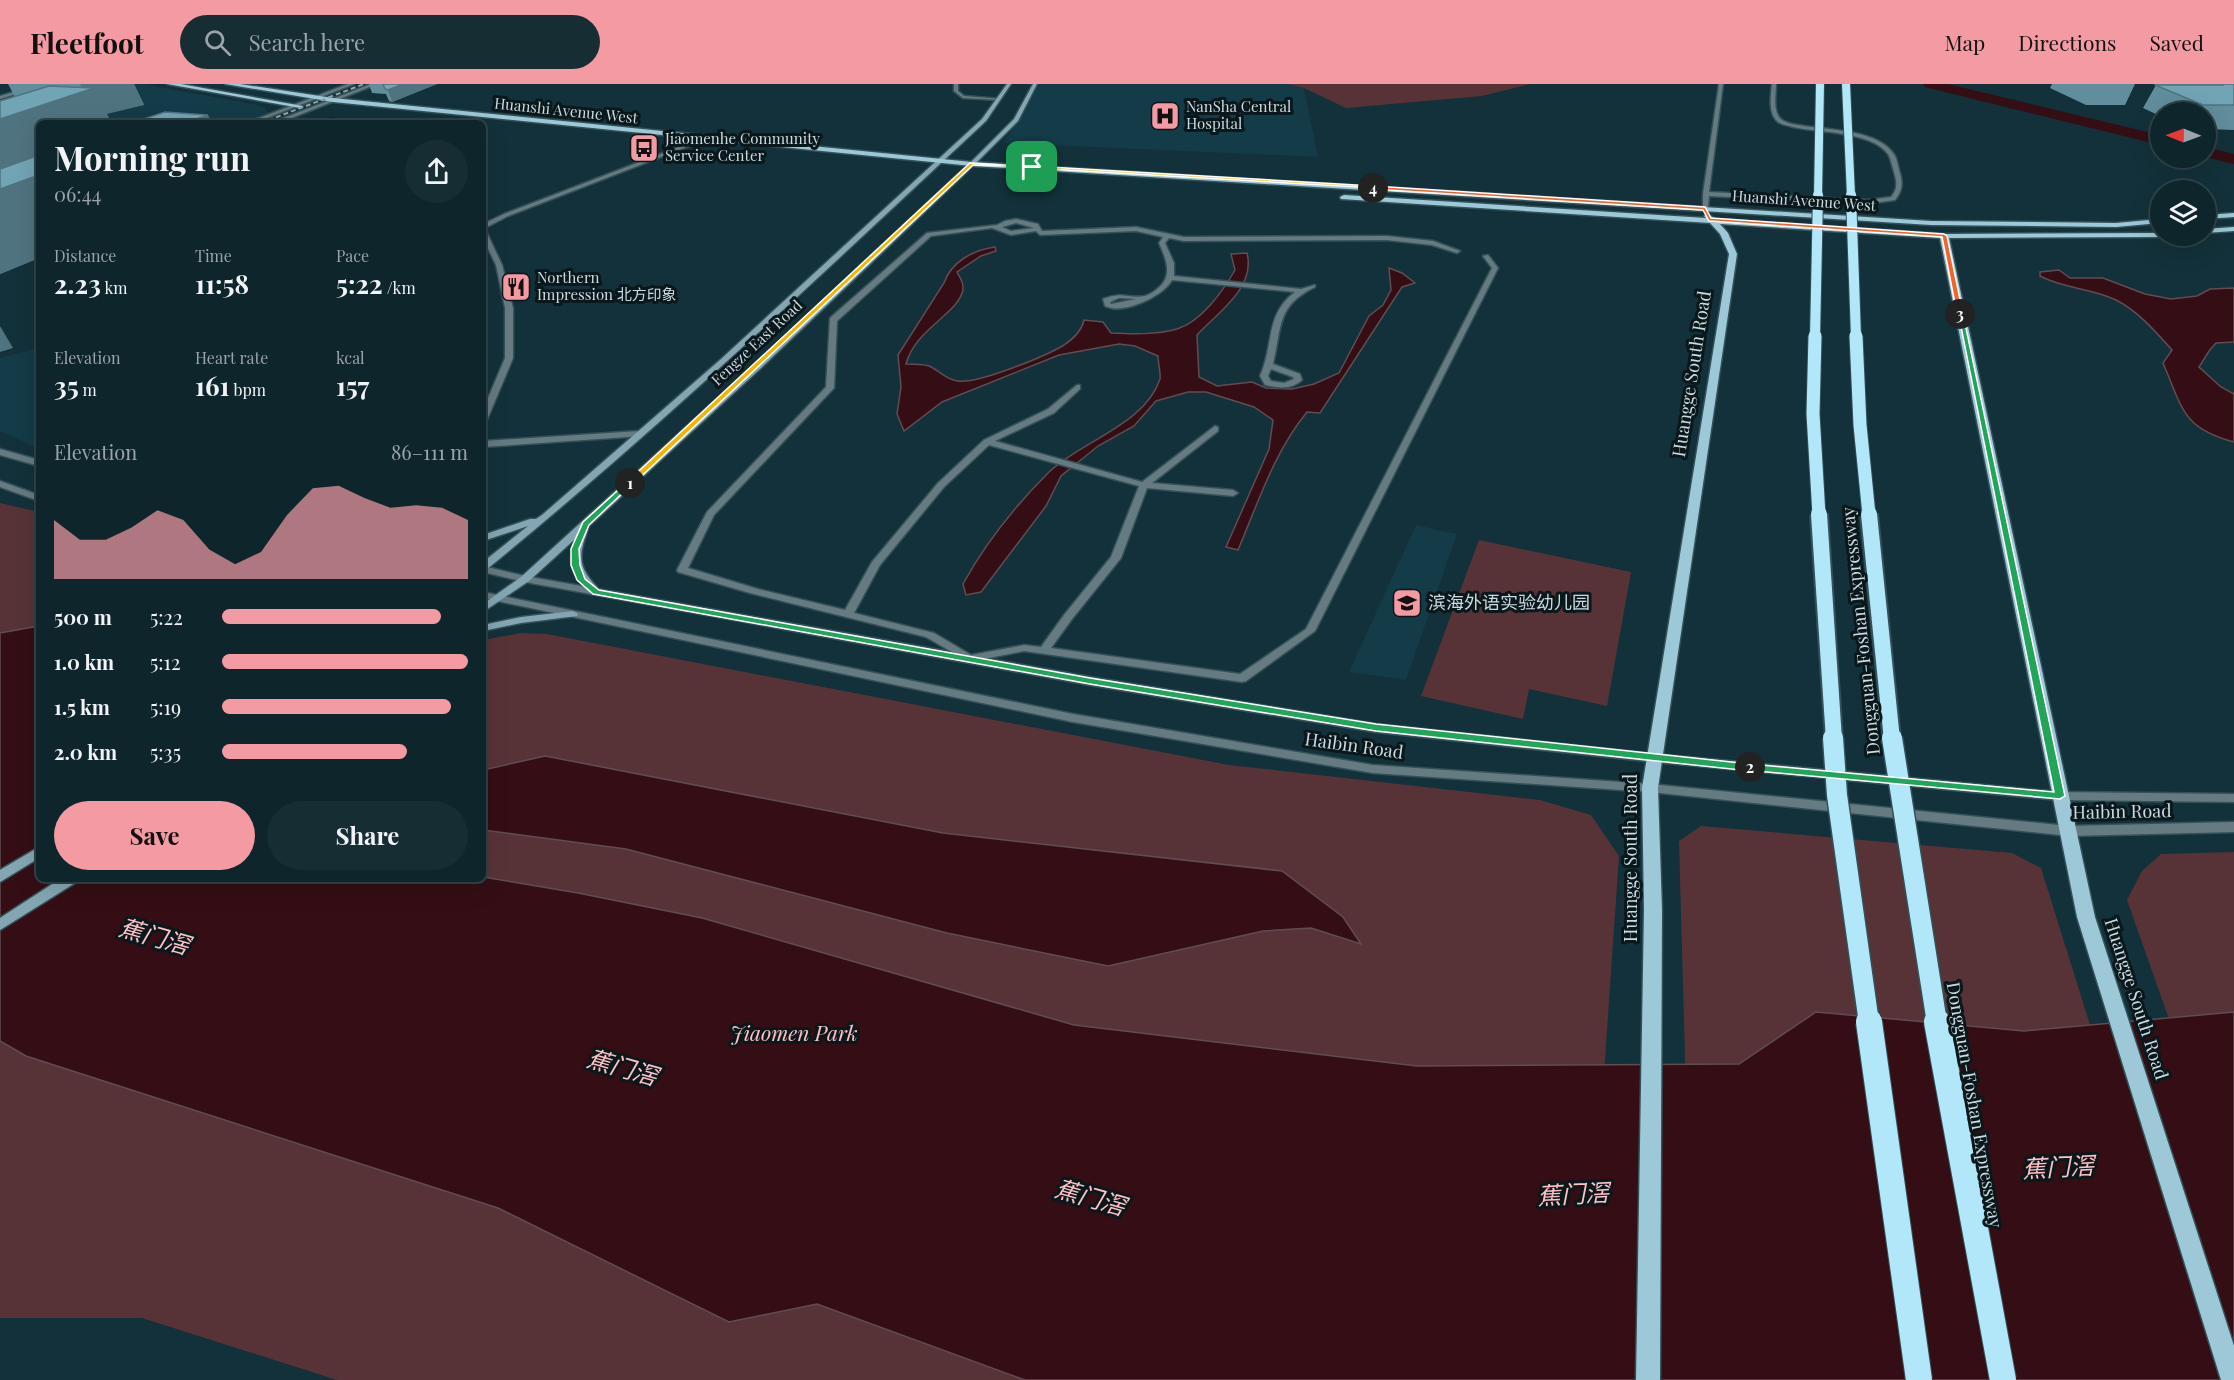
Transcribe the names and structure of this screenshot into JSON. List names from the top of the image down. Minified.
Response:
{"streets":{"highway":["Dongguan-Foshan Expressway"],"main road":["Huanshi Avenue West","Fengze East Road","Huangge South Road"],"street":["Haibin Road"]},"crossings":[["Huanshi Avenue West","Fengze East Road"],["Huanshi Avenue West","Huangge South Road"],["Fengze East Road","Haibin Road"],["Huangge South Road","Haibin Road"]],"water":["蕉门滘"],"parks":["Jiaomen Park"],"places":{"hospital":["NanSha Central Hospital"],"bus stop":["Jiaomenhe Community Service Center"],"restaurant":["Northern Impression 北方印象"],"school or university":["滨海外语实验幼儿园"]},"north":"left","page":{"header":"Fleetfoot","search":"Search here","nav":["Map","Directions","Saved"],"heading":["Morning run","06:44"],"pins":["4","3","1","2"],"stats":[["Distance","2.23 km"],["Time","11:58"],["Pace","5:22 /km"],["Elevation","35 m"],["Heart rate","161 bpm"],["kcal","157"]],"chart":["Elevation","86–111 m"],"list":[{"name":"500 m","note":"5:22"},{"name":"1.0 km","note":"5:12"},{"name":"1.5 km","note":"5:19"},{"name":"2.0 km","note":"5:35"}],"buttons":["Save","Share"]}}
